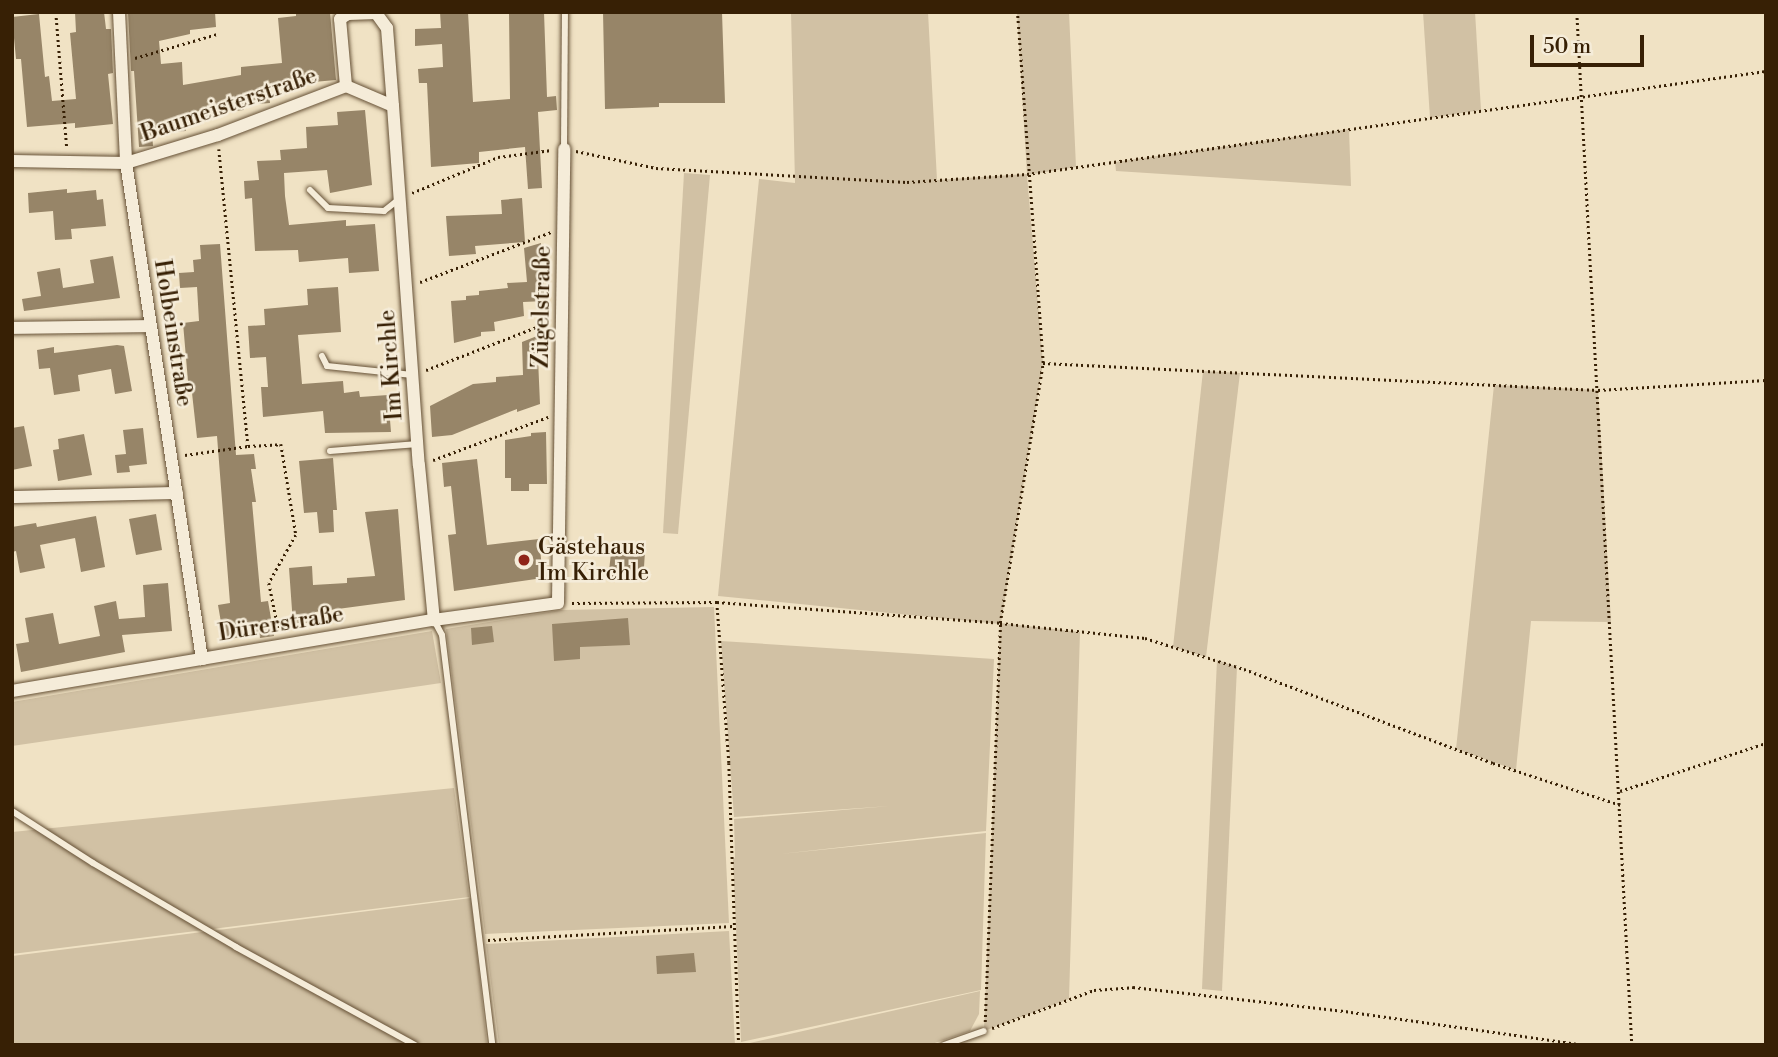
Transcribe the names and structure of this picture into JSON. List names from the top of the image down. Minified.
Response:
{"streets":{"street":["Baumeisterstraße","Zügelstraße","Holbeinstraße","Im Kirchle","Dürerstraße"]},"crossings":[["Baumeisterstraße","Holbeinstraße"],["Baumeisterstraße","Im Kirchle"],["Zügelstraße","Dürerstraße"],["Holbeinstraße","Dürerstraße"],["Im Kirchle","Dürerstraße"]],"places":["Gästehaus Im Kirchle"],"scale_bar":"50 m"}
